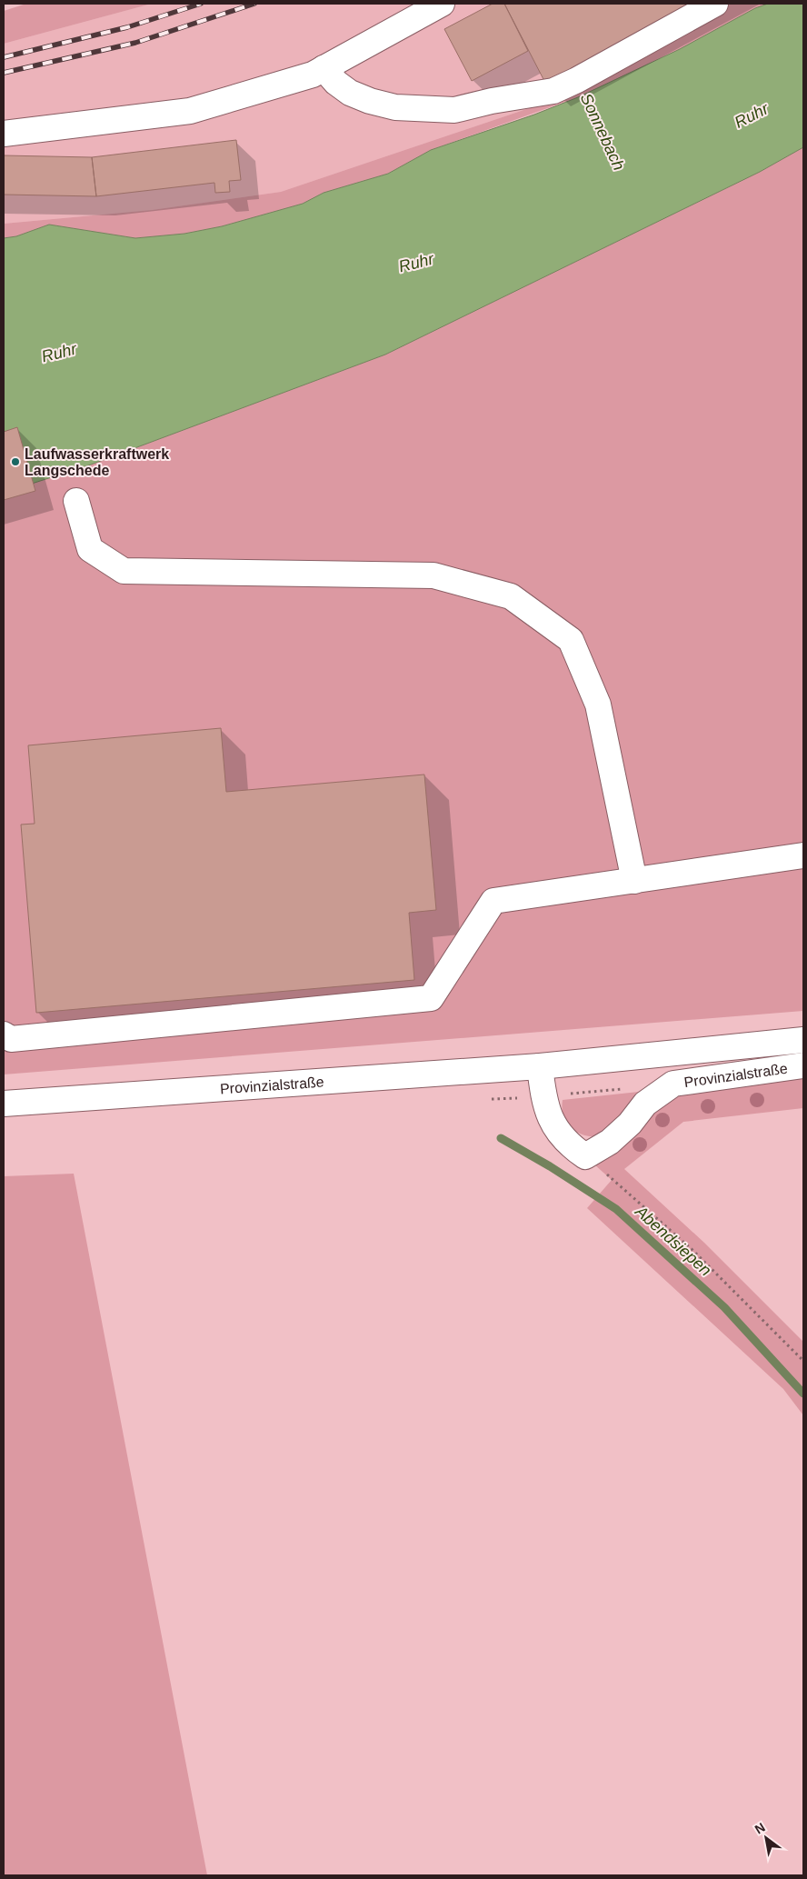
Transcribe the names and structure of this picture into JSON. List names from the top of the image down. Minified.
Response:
{"streets":{"main road":["Provinzialstraße"]},"water":["Ruhr","Sonnebach","Abendsiepen"],"places":["Laufwasserkraftwerk Langschede"],"north":"top left"}
